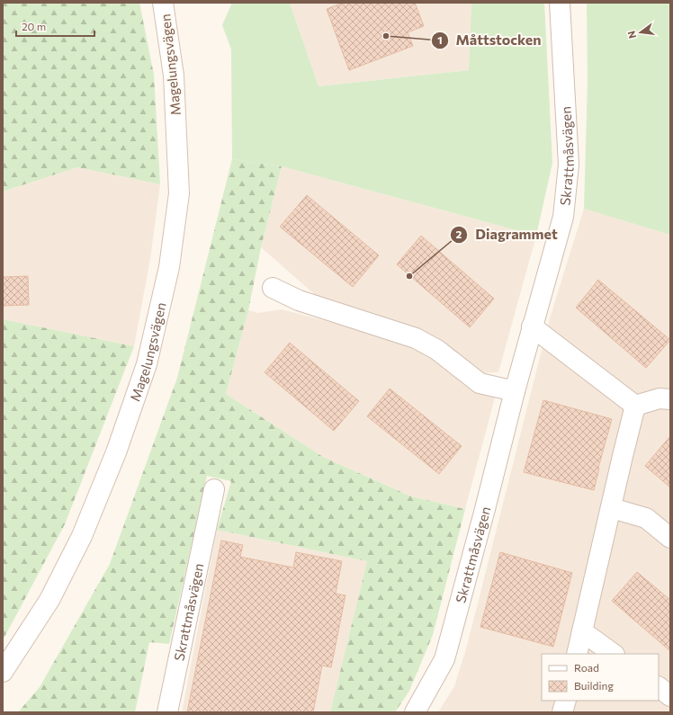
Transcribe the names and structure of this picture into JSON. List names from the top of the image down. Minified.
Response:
{"streets":{"street":["Magelungsvägen","Skrattmåsvägen"]},"places":["Måttstocken","Diagrammet"],"legend":["Road","Building"],"scale_bar":"20 m","north":"left"}
